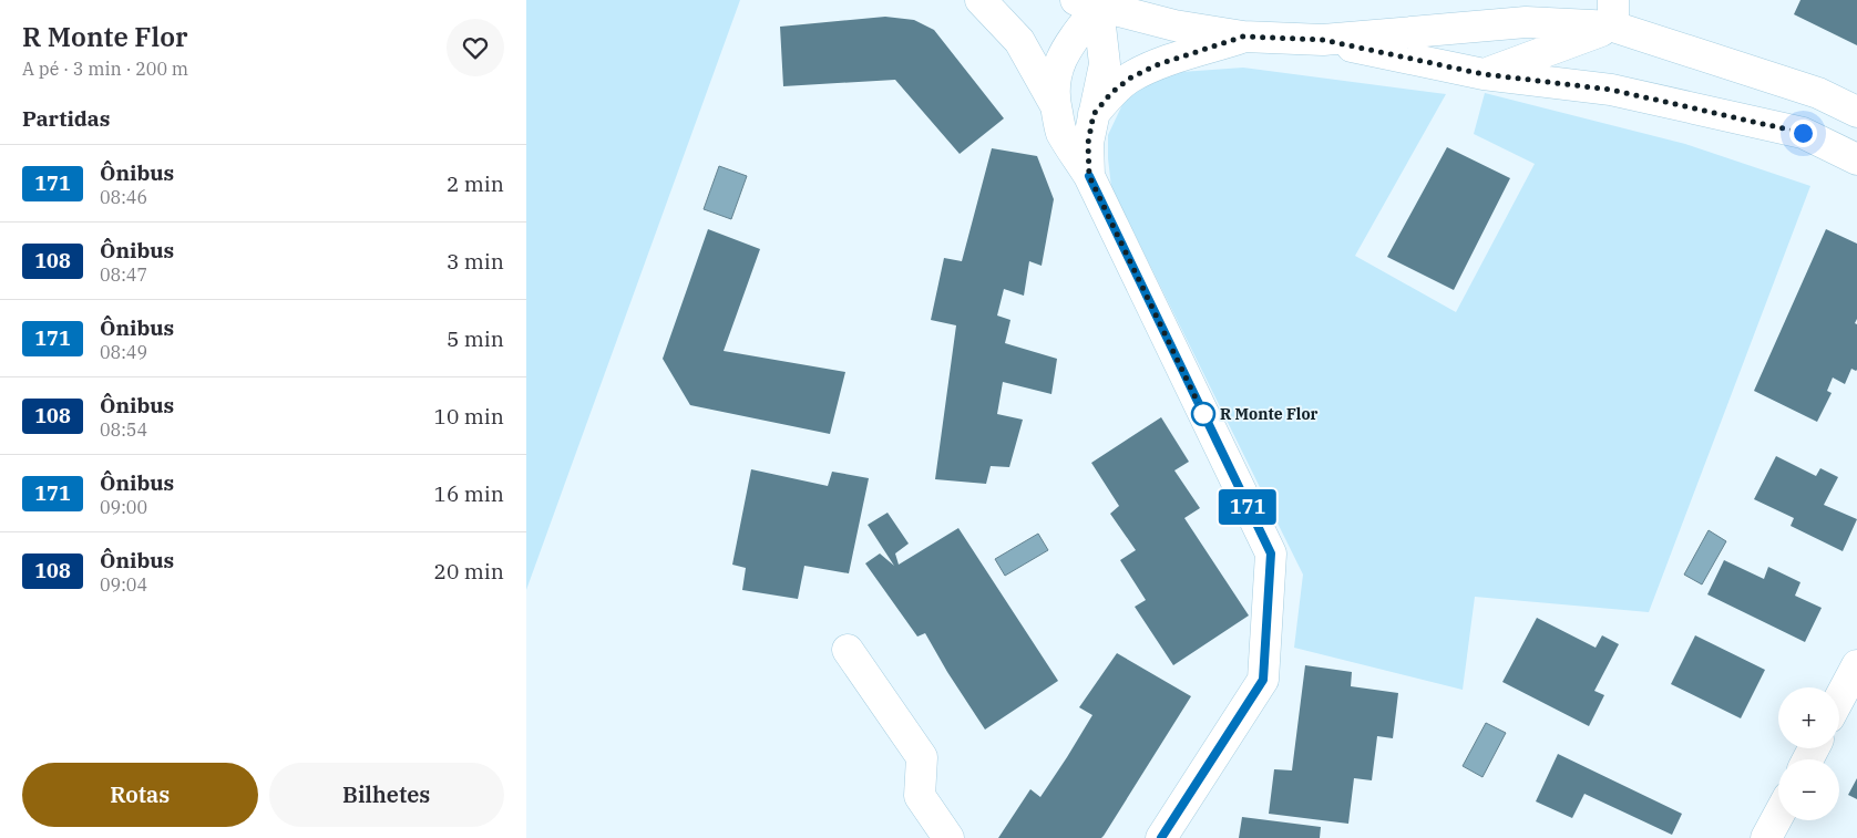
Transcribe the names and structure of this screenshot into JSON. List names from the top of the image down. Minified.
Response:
{"places":["R Monte Flor"],"lines":["bus line 171"],"page":{"heading":[["R Monte Flor","A pé · 3 min · 200 m"],"Partidas"],"on_map":"171","list":[{"mark":"171","name":"Ônibus","note":"08:46","value":"2 min"},{"mark":"108","name":"Ônibus","note":"08:47","value":"3 min"},{"mark":"171","name":"Ônibus","note":"08:49","value":"5 min"},{"mark":"108","name":"Ônibus","note":"08:54","value":"10 min"},{"mark":"171","name":"Ônibus","note":"09:00","value":"16 min"},{"mark":"108","name":"Ônibus","note":"09:04","value":"20 min"}],"map_buttons":["+","−"],"buttons":["Rotas","Bilhetes"]}}
